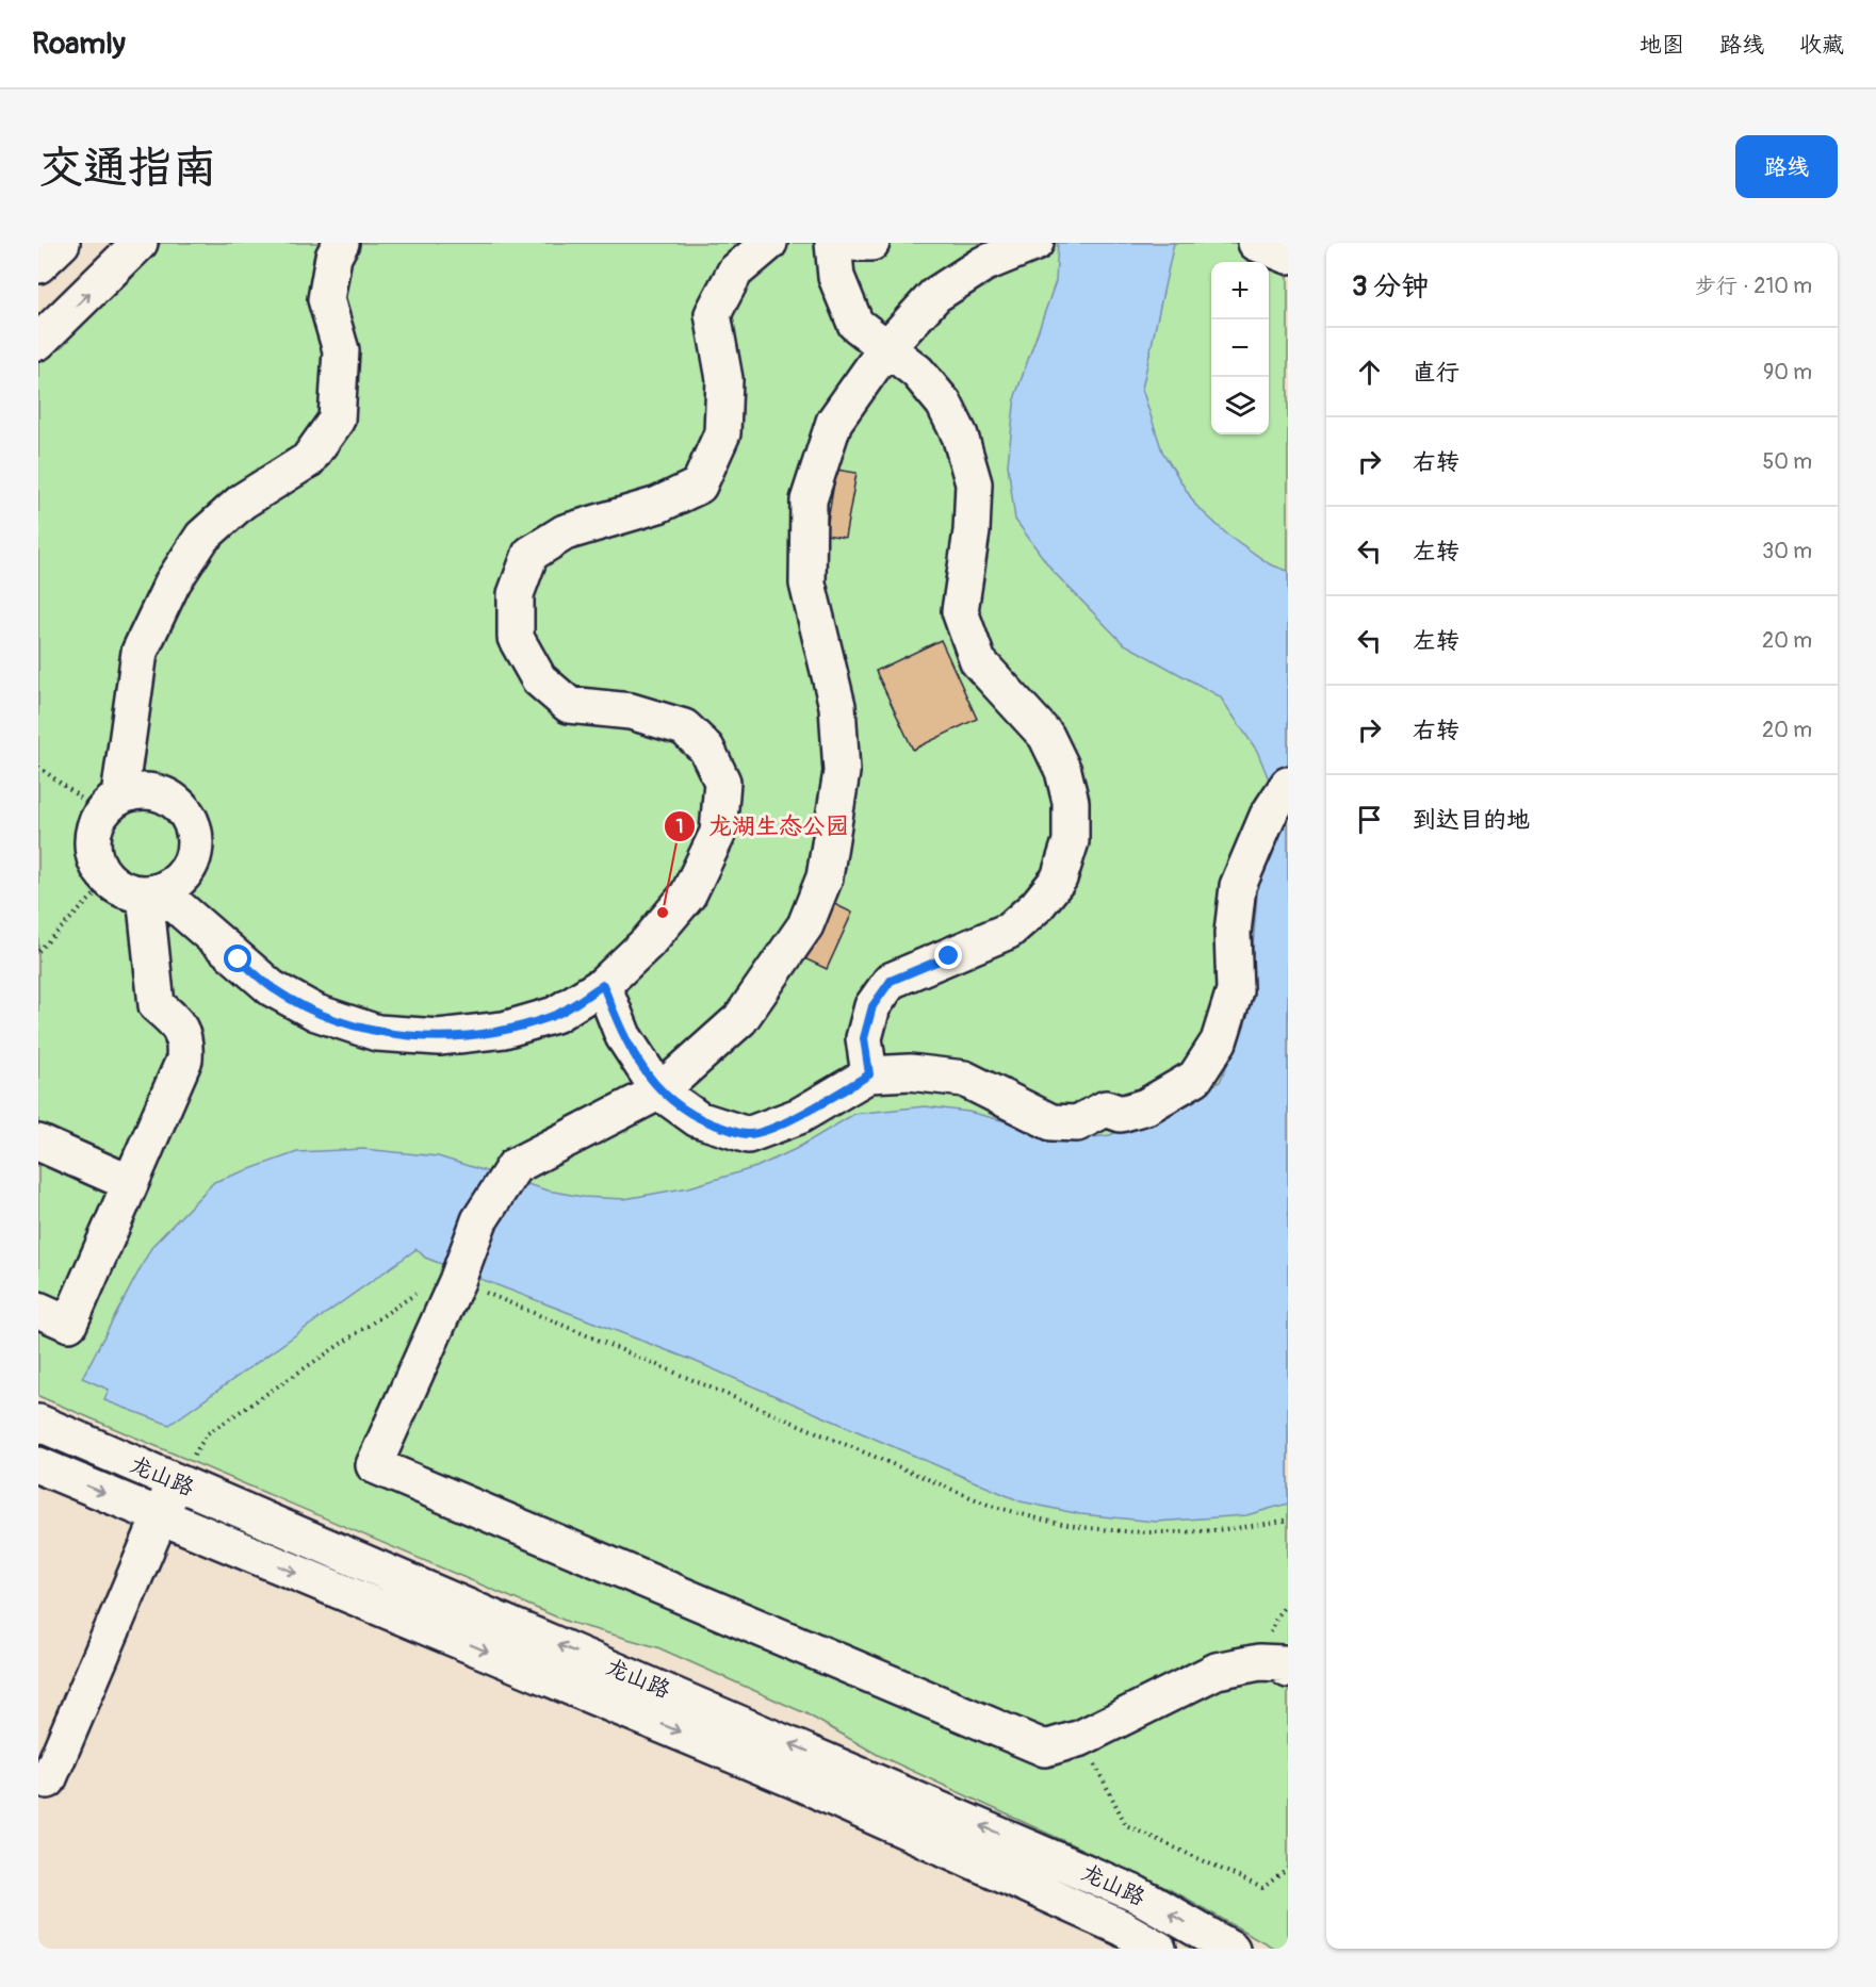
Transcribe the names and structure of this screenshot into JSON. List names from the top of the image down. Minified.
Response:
{"streets":{"street":["龙山路"]},"places":["龙湖生态公园"],"page":{"header":"Roamly","nav":["地图","路线","收藏"],"buttons":"路线","title":"交通指南","heading":["3 分钟","步行 · 210 m"],"map_buttons":["+","−"],"list":[["直行","90 m"],["右转","50 m"],["左转","30 m"],["左转","20 m"],["右转","20 m"],"到达目的地"]}}
